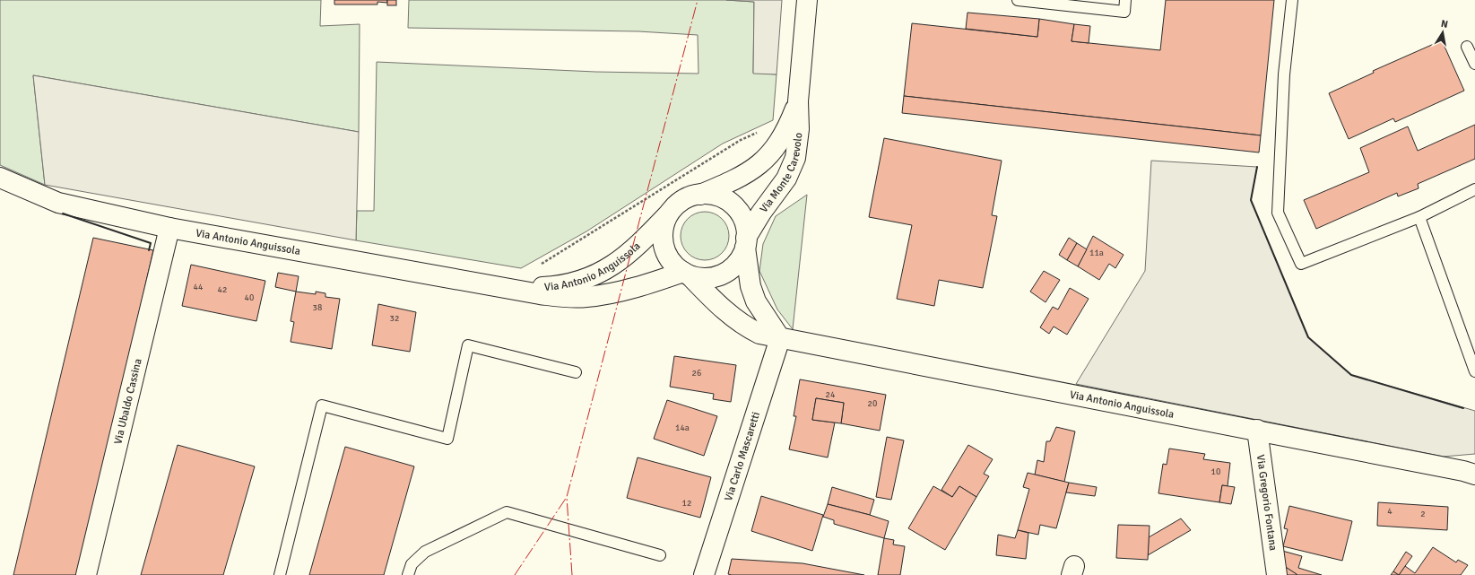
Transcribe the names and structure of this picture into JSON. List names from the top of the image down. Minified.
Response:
{"streets":{"street":["Via Monte Carevolo","Via Antonio Anguissola","Via Ubaldo Cassina","Via Carlo Mascaretti","Via Gregorio Fontana"]},"crossings":[["Via Monte Carevolo","Via Antonio Anguissola"],["Via Antonio Anguissola","Via Ubaldo Cassina"],["Via Antonio Anguissola","Via Carlo Mascaretti"],["Via Antonio Anguissola","Via Gregorio Fontana"]],"house_numbers":["11a","44","42","40","38","32","26","24","20","14a","10","12","4","2"],"north":"top"}
